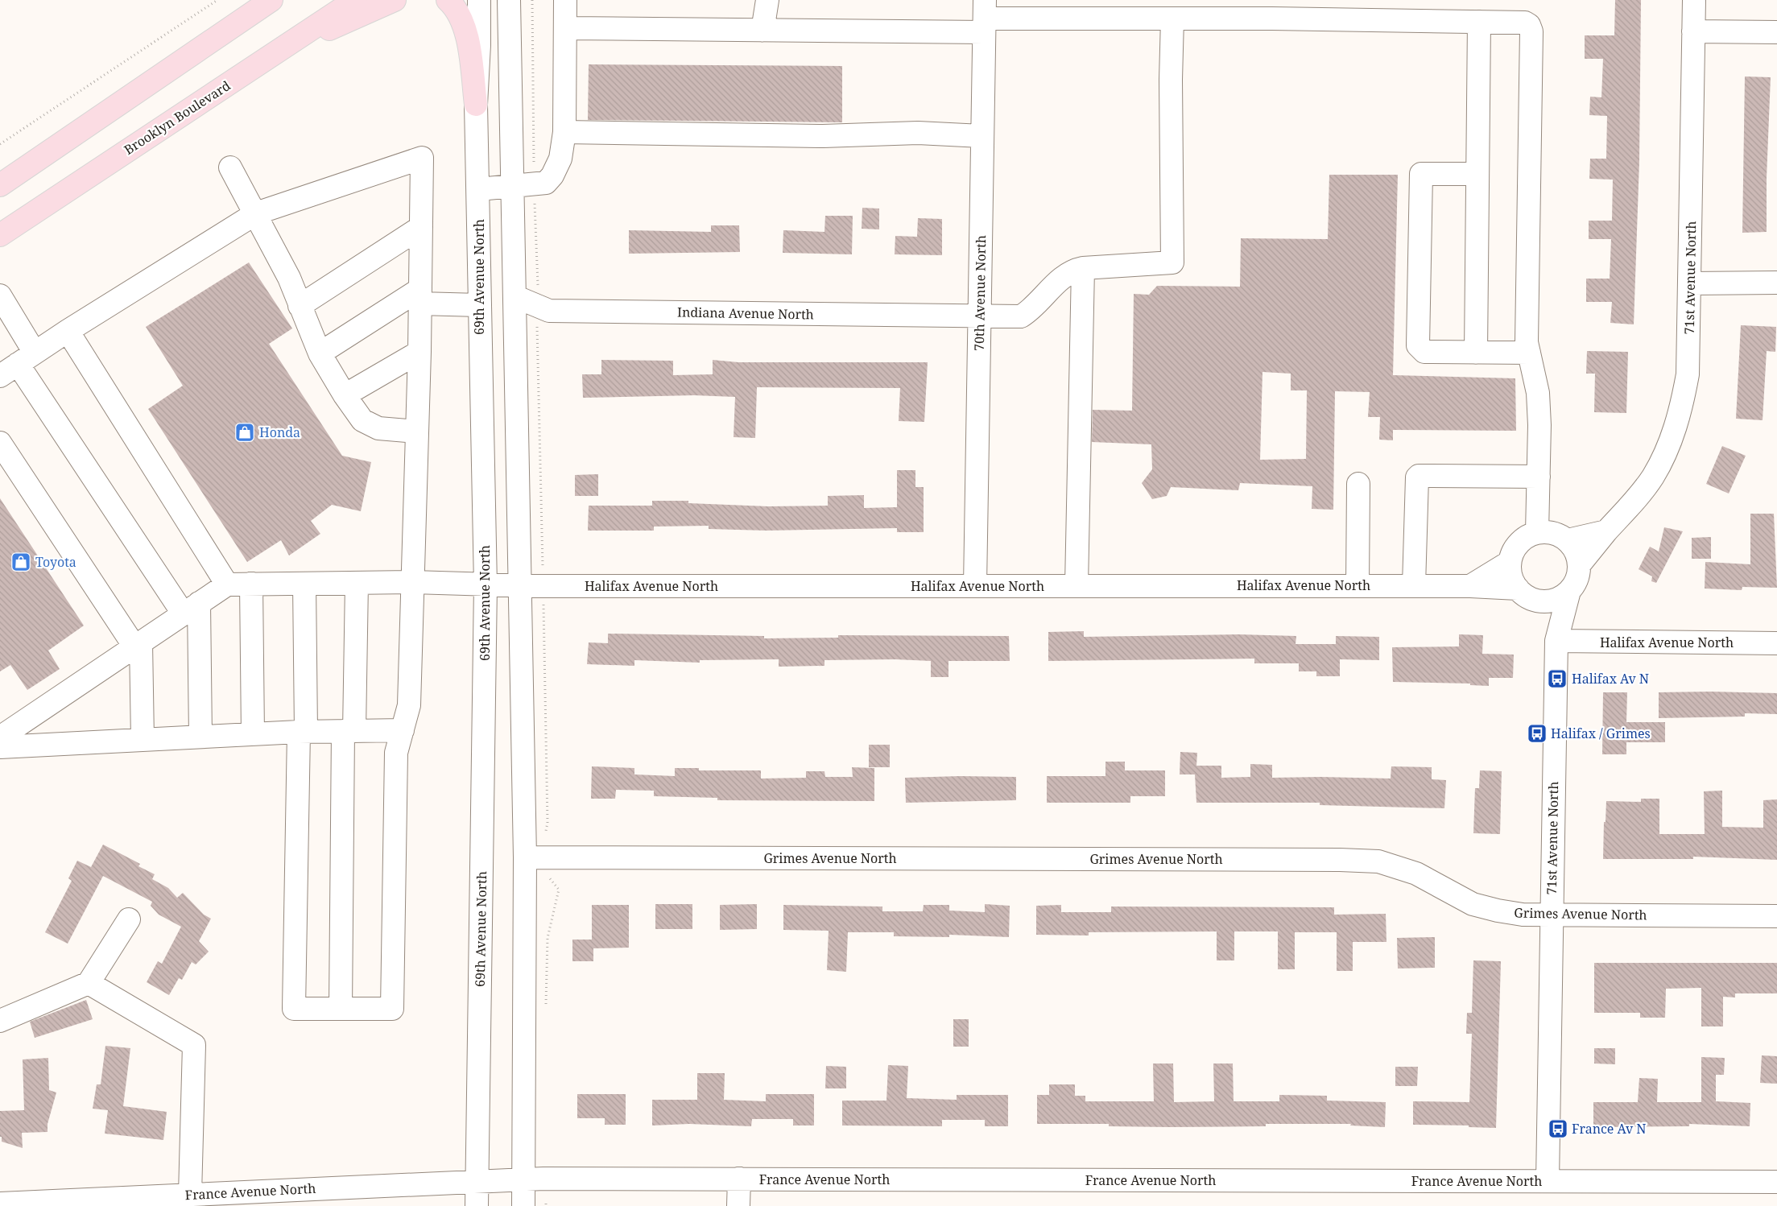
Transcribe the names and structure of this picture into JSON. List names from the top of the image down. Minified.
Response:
{"streets":{"main road":["Brooklyn Boulevard"],"street":["69th Avenue North","71st Avenue North","70th Avenue North","Indiana Avenue North","Halifax Avenue North","Grimes Avenue North","France Avenue North"]},"crossings":[["69th Avenue North","Halifax Avenue North"],["69th Avenue North","France Avenue North"],["71st Avenue North","Halifax Avenue North"],["71st Avenue North","Grimes Avenue North"],["71st Avenue North","France Avenue North"],["70th Avenue North","Indiana Avenue North"],["70th Avenue North","Halifax Avenue North"]],"places":{"shop":["Honda","Toyota"],"bus stop":["Halifax Av N","Halifax / Grimes","France Av N"]}}
